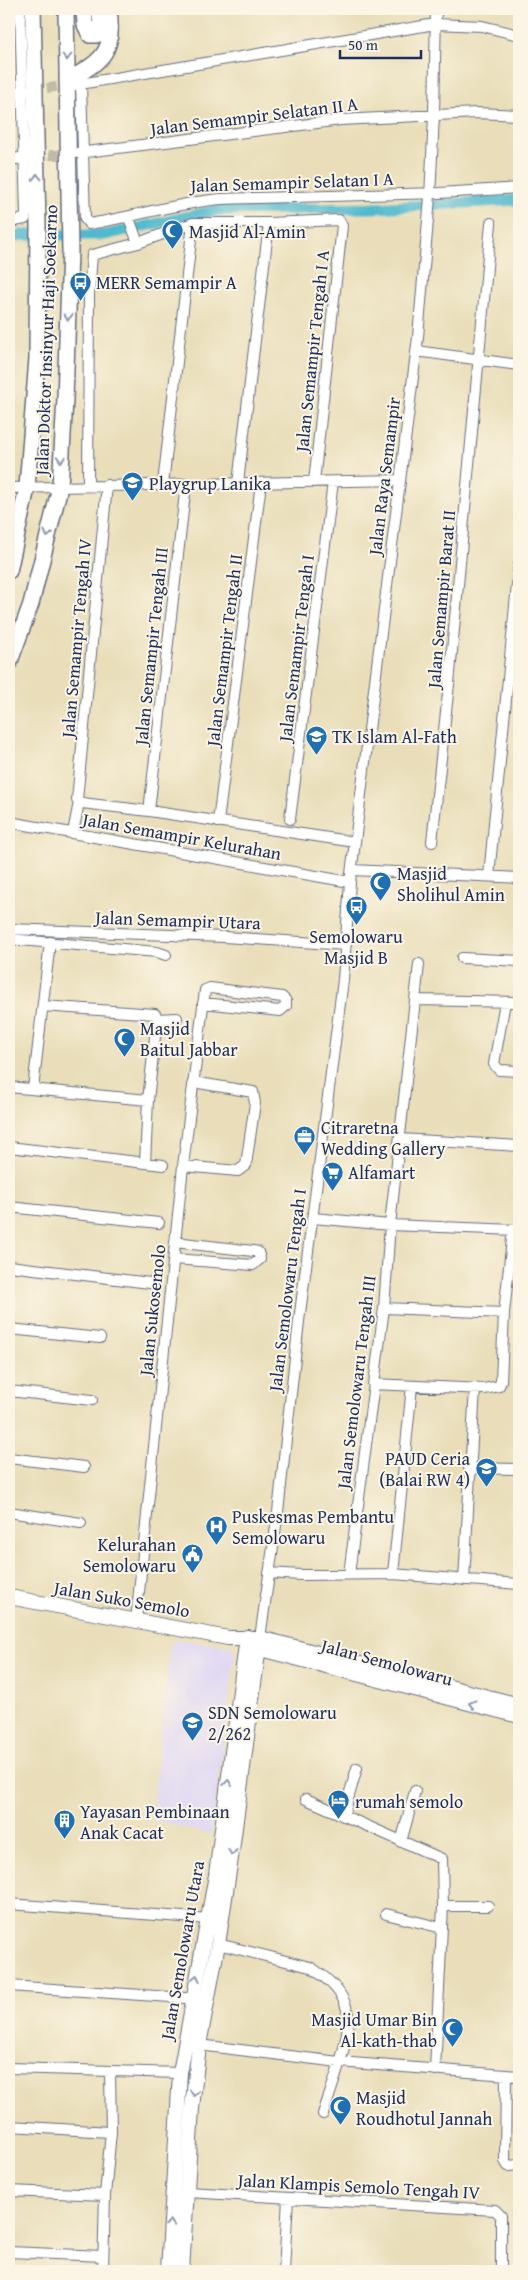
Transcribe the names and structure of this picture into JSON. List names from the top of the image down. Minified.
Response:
{"streets":{"main road":["Jalan Doktor Insinyur Haji Soekarno"],"street":["Jalan Semampir Selatan II A","Jalan Semampir Selatan I A","Jalan Semampir Tengah I A","Jalan Raya Semampir","Jalan Semampir Barat II","Jalan Semampir Tengah IV","Jalan Semampir Tengah III","Jalan Semampir Tengah I","Jalan Semampir Tengah II","Jalan Semampir Kelurahan","Jalan Semampir Utara","Jalan Semolowaru Tengah I","Jalan Sukosemolo","Jalan Semolowaru Tengah III","Jalan Suko Semolo","Jalan Semolowaru","Jalan Semolowaru Utara","Jalan Klampis Semolo Tengah IV"]},"crossings":[["Jalan Semampir Selatan II A","Jalan Semampir Selatan I A"],["Jalan Semampir Selatan II A","Jalan Raya Semampir"],["Jalan Semampir Selatan I A","Jalan Doktor Insinyur Haji Soekarno"],["Jalan Semampir Selatan I A","Jalan Raya Semampir"],["Jalan Raya Semampir","Jalan Semampir Kelurahan"],["Jalan Raya Semampir","Jalan Semampir Utara"],["Jalan Raya Semampir","Jalan Semolowaru Tengah I"],["Jalan Semampir Tengah IV","Jalan Semampir Kelurahan"],["Jalan Semampir Utara","Jalan Semolowaru Tengah I"],["Jalan Semolowaru Tengah I","Jalan Suko Semolo"],["Jalan Semolowaru Tengah I","Jalan Semolowaru"],["Jalan Semolowaru Tengah I","Jalan Semolowaru Utara"],["Jalan Sukosemolo","Jalan Suko Semolo"],["Jalan Suko Semolo","Jalan Semolowaru"],["Jalan Suko Semolo","Jalan Semolowaru Utara"],["Jalan Semolowaru","Jalan Semolowaru Utara"],["Jalan Semolowaru Utara","Jalan Klampis Semolo Tengah IV"]],"places":{"mosque":["Masjid Al-Amin","Masjid Sholihul Amin","Masjid Baitul Jabbar","Masjid Umar Bin Al-kath-thab","Masjid Roudhotul Jannah"],"bus stop":["MERR Semampir A","Semolowaru Masjid B"],"school or university":["Playgrup Lanika","TK Islam Al-Fath","PAUD Ceria (Balai RW 4)","SDN Semolowaru 2/262"],"office":["Citraretna Wedding Gallery"],"supermarket":["Alfamart"],"hospital":["Puskesmas Pembantu Semolowaru"],"public building":["Kelurahan Semolowaru"],"hotel":["rumah semolo"],"building":["Yayasan Pembinaan Anak Cacat"]},"scale_bar":"50 m"}
